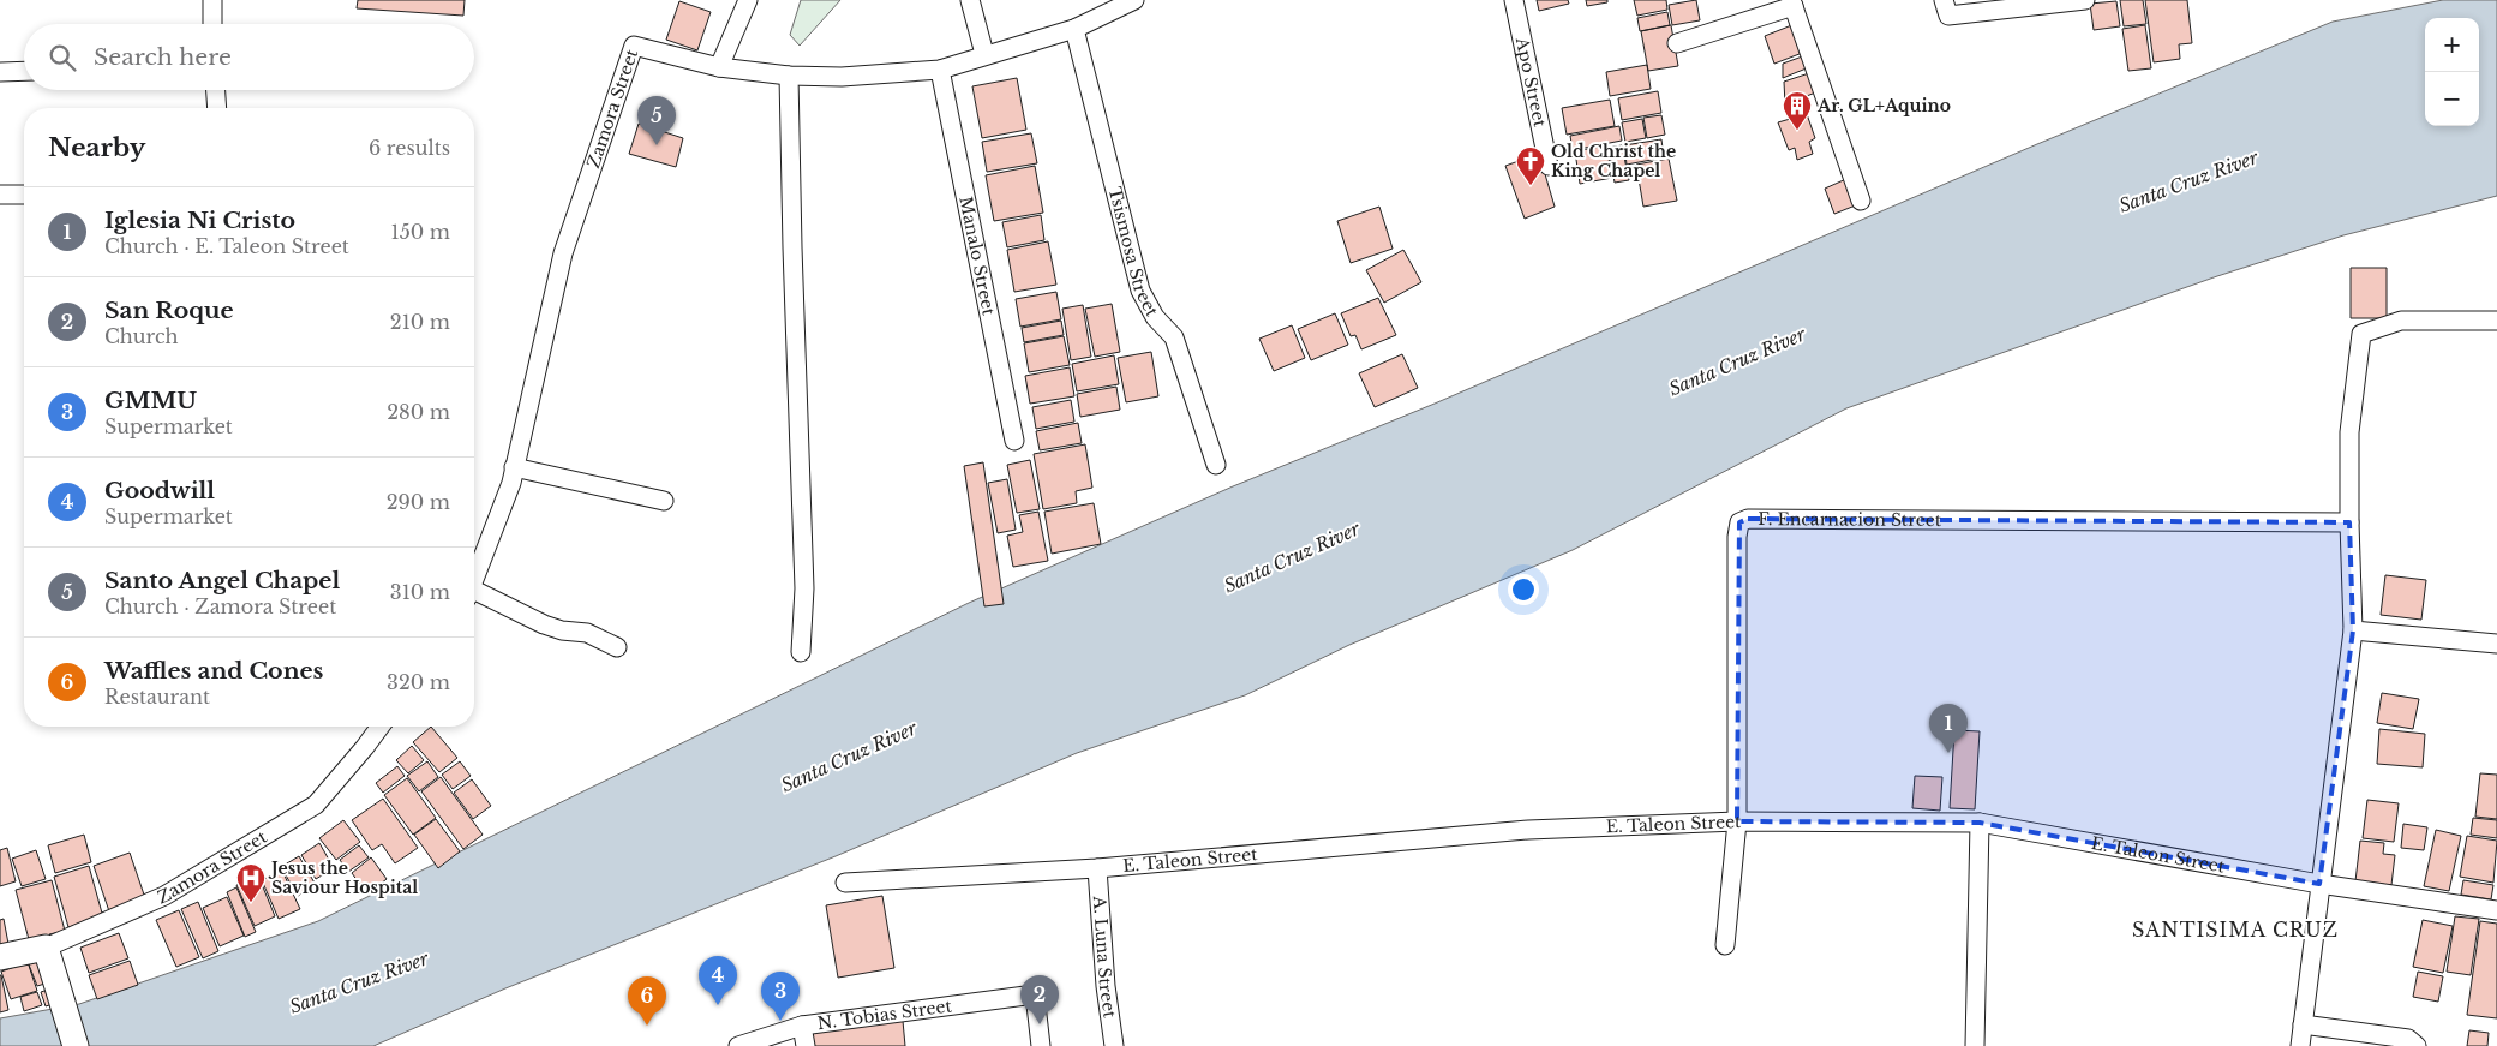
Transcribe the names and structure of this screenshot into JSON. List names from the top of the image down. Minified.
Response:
{"streets":{"street":["Apo Street","Zamora Street","Tsismosa Street","Manalo Street","F. Encarnacion Street","E. Taleon Street","A. Luna Street","N. Tobias Street"]},"crossings":[["Zamora Street","Tsismosa Street"],["Zamora Street","Manalo Street"],["F. Encarnacion Street","E. Taleon Street"],["E. Taleon Street","A. Luna Street"]],"districts":["SANTISIMA CRUZ"],"water":["Santa Cruz River"],"places":{"building":["Ar. GL+Aquino"],"church":["Old Christ the King Chapel"],"hospital":["Jesus the Saviour Hospital"]},"page":{"map_buttons":["+","−"],"search":"Search here","pins":["5","1","4","3","2","6"],"heading":["Nearby","6 results"],"list":[{"mark":"1","name":"Iglesia Ni Cristo","note":"Church · E. Taleon Street","value":"150 m"},{"mark":"2","name":"San Roque","note":"Church","value":"210 m"},{"mark":"3","name":"GMMU","note":"Supermarket","value":"280 m"},{"mark":"4","name":"Goodwill","note":"Supermarket","value":"290 m"},{"mark":"5","name":"Santo Angel Chapel","note":"Church · Zamora Street","value":"310 m"},{"mark":"6","name":"Waffles and Cones","note":"Restaurant","value":"320 m"}]}}
